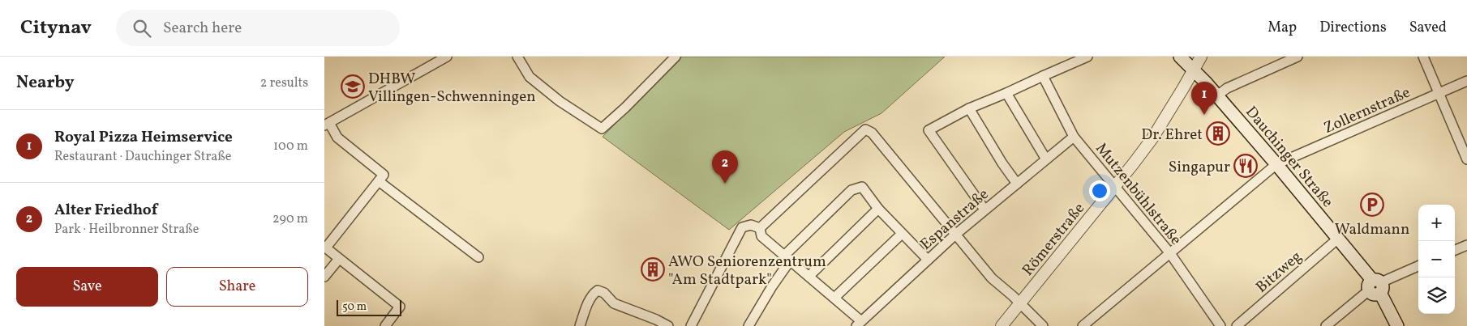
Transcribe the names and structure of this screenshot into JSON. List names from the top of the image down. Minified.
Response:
{"streets":{"main road":["Dauchinger Straße"],"street":["Zollernstraße","Mutzenbühlstraße","Espanstraße","Römerstraße","Bitzweg"]},"crossings":[["Zollernstraße","Dauchinger Straße"],["Zollernstraße","Mutzenbühlstraße"],["Dauchinger Straße","Römerstraße"],["Dauchinger Straße","Bitzweg"],["Mutzenbühlstraße","Espanstraße"],["Mutzenbühlstraße","Römerstraße"]],"places":{"school or university":["DHBW Villingen-Schwenningen"],"building":["Dr. Ehret","AWO Seniorenzentrum \"Am Stadtpark\""],"restaurant":["Singapur"],"parking":["Waldmann"]},"scale_bar":"50 m","page":{"header":"Citynav","search":"Search here","nav":["Map","Directions","Saved"],"heading":["Nearby","2 results"],"pins":["1","2"],"list":[{"mark":"1","name":"Royal Pizza Heimservice","note":"Restaurant · Dauchinger Straße","value":"100 m"},{"mark":"2","name":"Alter Friedhof","note":"Park · Heilbronner Straße","value":"290 m"}],"map_buttons":["+","−"],"buttons":["Save","Share"],"scale":"50 m"}}
